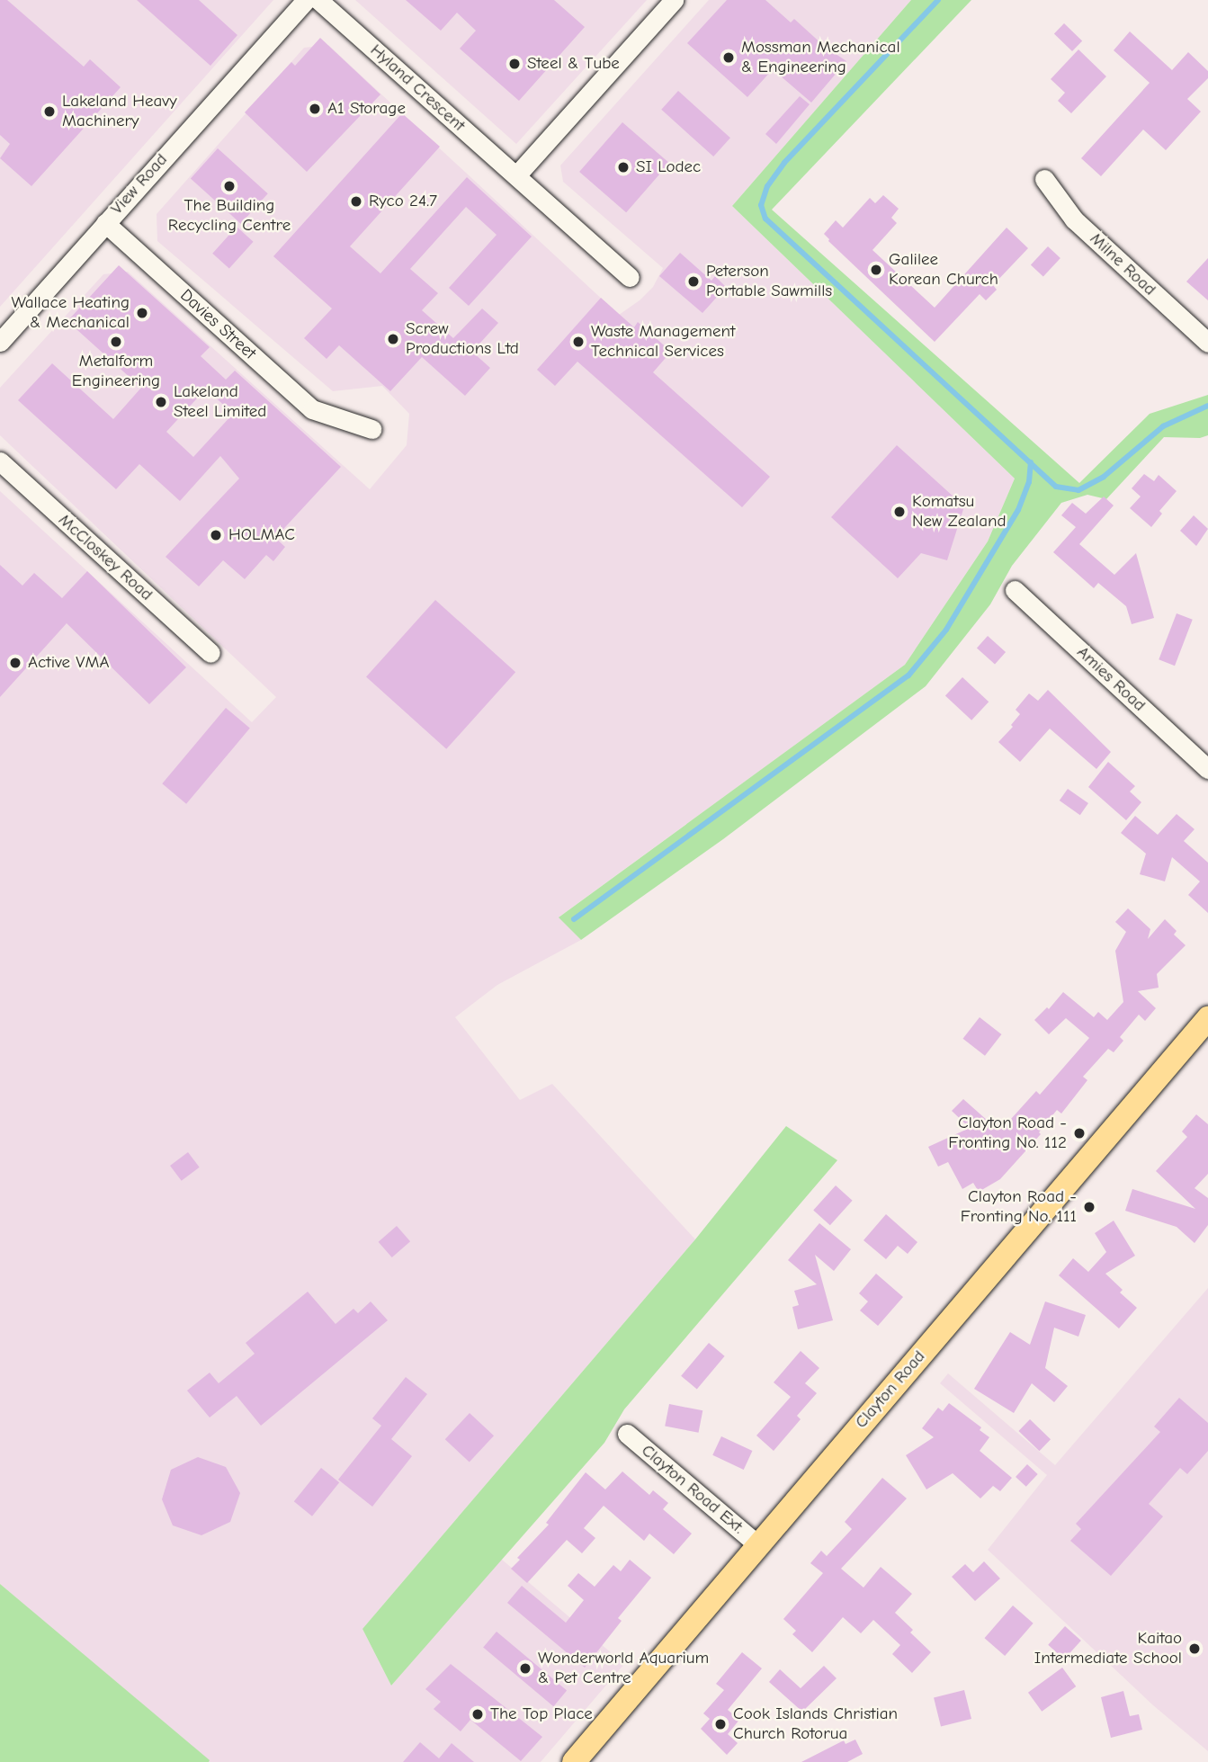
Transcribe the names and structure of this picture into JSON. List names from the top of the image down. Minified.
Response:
{"streets":{"main road":["Clayton Road"],"street":["Hyland Crescent","View Road","Milne Road","Davies Street","McCloskey Road","Amies Road","Clayton Road Ext."]},"crossings":[["View Road","Davies Street"],["Clayton Road","Clayton Road Ext."]],"places":["Mossman Mechanical & Engineering","Steel & Tube","A1 Storage","Lakeland Heavy Machinery","SI Lodec","The Building Recycling Centre","Ryco 24.7","Galilee Korean Church","Peterson Portable Sawmills","Wallace Heating & Mechanical","Screw Productions Ltd","Metalform Engineering","Waste Management Technical Services","Lakeland Steel Limited","Komatsu New Zealand","HOLMAC","Active VMA","Clayton Road - Fronting No. 112","Clayton Road - Fronting No. 111","Kaitao Intermediate School","Wonderworld Aquarium & Pet Centre","The Top Place","Cook Islands Christian Church Rotorua"]}
